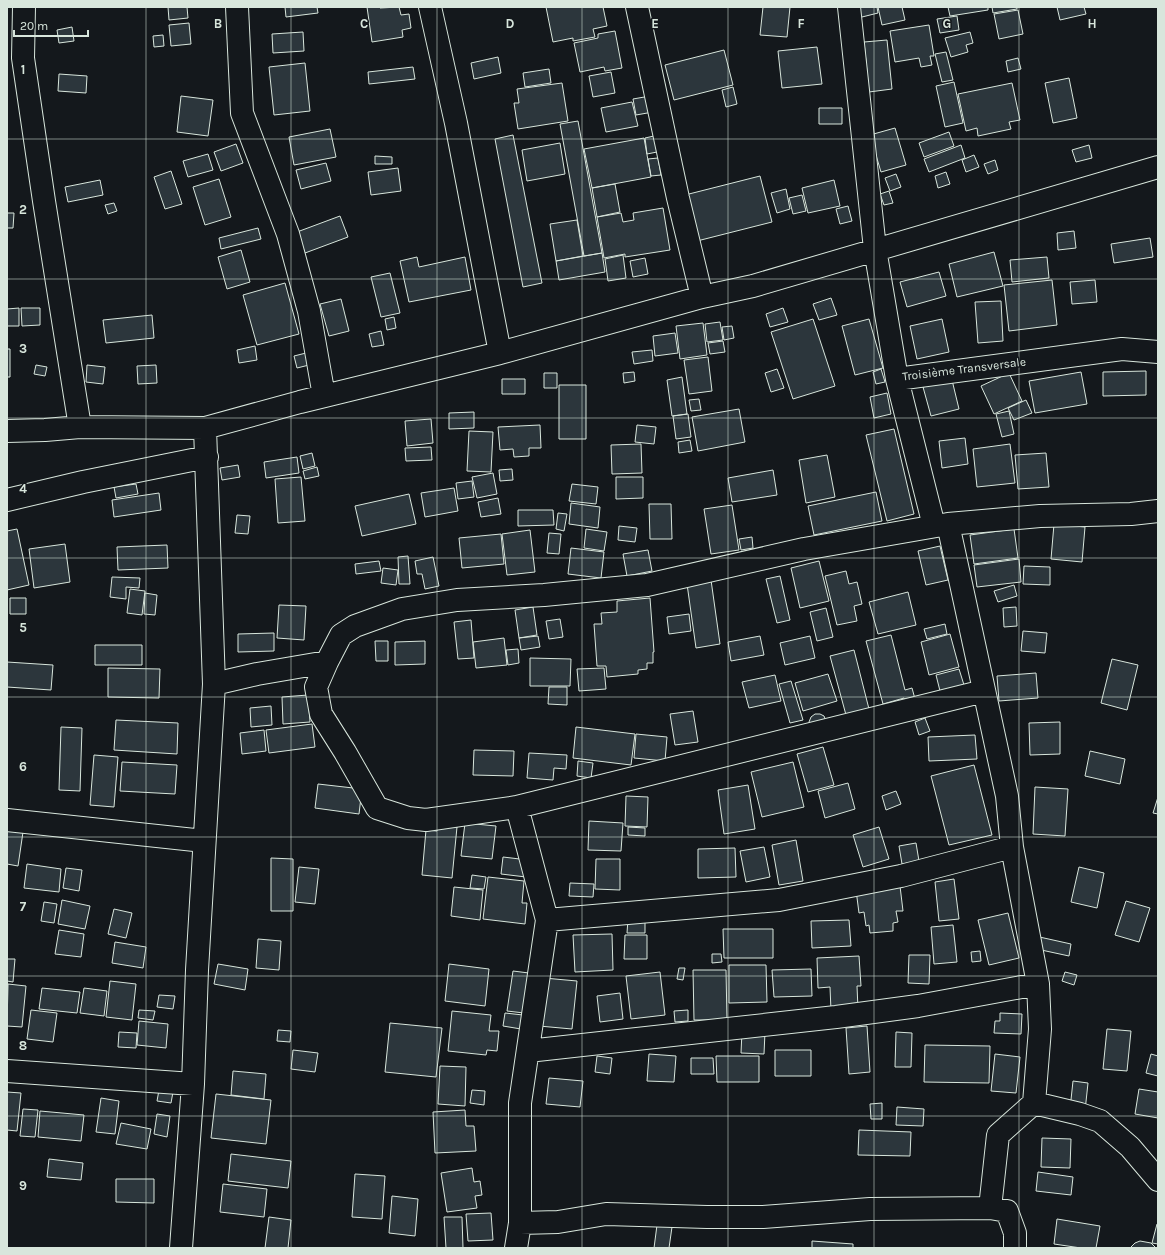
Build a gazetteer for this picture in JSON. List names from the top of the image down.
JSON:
{
  "streets": {
    "street": ["Troisième Transversale"]
  },
  "scale_bar": "20 m",
  "grid": {
    "columns": [
      "B",
      "C",
      "D",
      "E",
      "F",
      "G",
      "H"
    ],
    "rows": [
      "1",
      "2",
      "3",
      "4",
      "5",
      "6",
      "7",
      "8",
      "9"
    ]
  }
}
